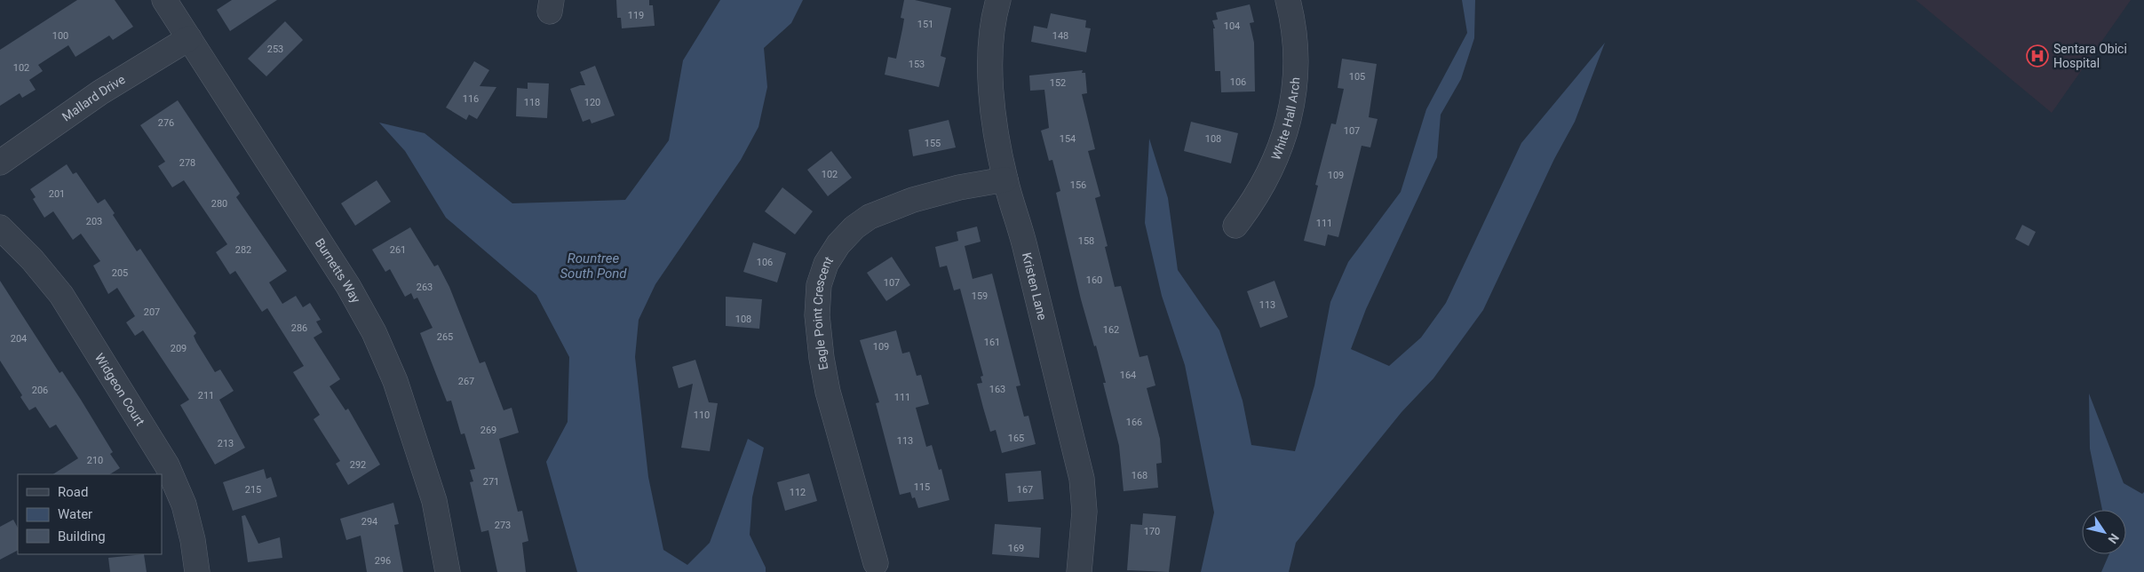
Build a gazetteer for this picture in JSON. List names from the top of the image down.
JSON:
{
  "streets": {
    "street": [
      "Mallard Drive",
      "White Hall Arch",
      "Burnetts Way",
      "Kristen Lane",
      "Eagle Point Crescent",
      "Widgeon Court"
    ]
  },
  "crossings": [
    ["Mallard Drive", "Burnetts Way"],
    ["Kristen Lane", "Eagle Point Crescent"]
  ],
  "water": ["Rountree South Pond"],
  "places": {
    "hospital": ["Sentara Obici Hospital"]
  },
  "house_numbers": [
    "119",
    "151",
    "104",
    "100",
    "148",
    "253",
    "153",
    "102",
    "105",
    "106",
    "152",
    "116",
    "118",
    "120",
    "276",
    "107",
    "154",
    "108",
    "155",
    "278",
    "102",
    "109",
    "156",
    "201",
    "280",
    "203",
    "111",
    "158",
    "282",
    "261",
    "106",
    "205",
    "160",
    "107",
    "263",
    "159",
    "113",
    "207",
    "108",
    "286",
    "162",
    "265",
    "204",
    "161",
    "109",
    "209",
    "164",
    "267",
    "163",
    "206",
    "211",
    "111",
    "110",
    "166",
    "269",
    "165",
    "113",
    "213",
    "210",
    "292",
    "168",
    "271",
    "115",
    "215",
    "167",
    "112",
    "294",
    "273",
    "170",
    "169",
    "296"
  ],
  "legend": ["Road", "Water", "Building"],
  "north": "bottom right"
}
